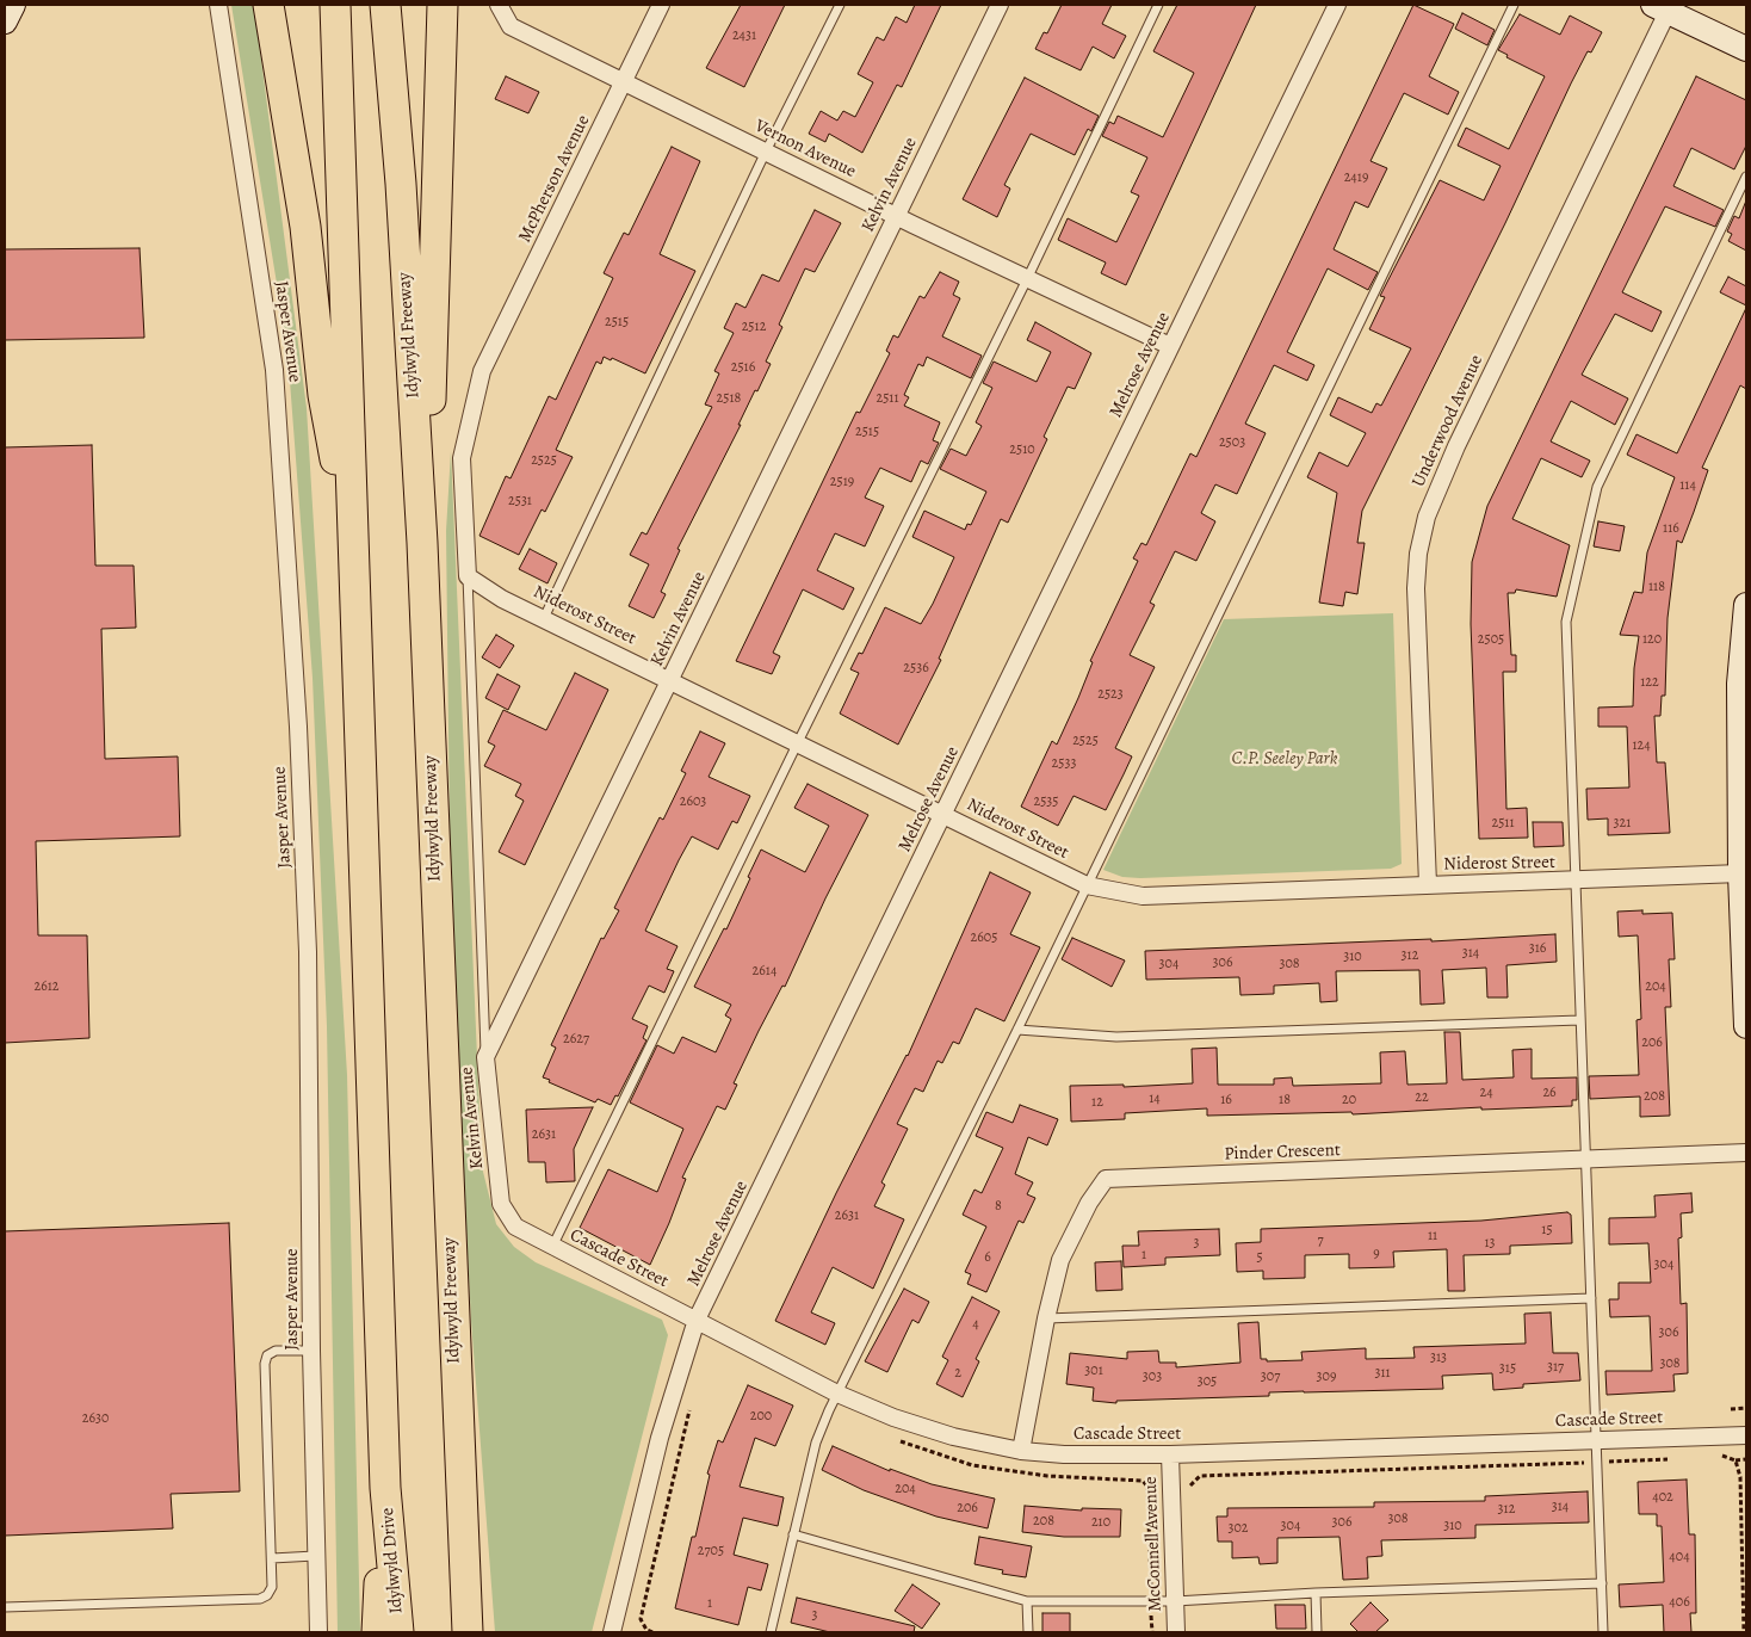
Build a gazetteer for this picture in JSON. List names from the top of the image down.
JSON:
{
  "streets": {
    "highway": ["Idylwyld Freeway", "Idylwyld Drive"],
    "street": [
      "Vernon Avenue",
      "McPherson Avenue",
      "Kelvin Avenue",
      "Jasper Avenue",
      "Melrose Avenue",
      "Underwood Avenue",
      "Niderost Street",
      "Pinder Crescent",
      "Cascade Street",
      "McConnell Avenue"
    ]
  },
  "crossings": [
    ["Vernon Avenue", "McPherson Avenue"],
    ["Vernon Avenue", "Kelvin Avenue"],
    ["Vernon Avenue", "Melrose Avenue"],
    ["McPherson Avenue", "Niderost Street"],
    ["Kelvin Avenue", "Niderost Street"],
    ["Kelvin Avenue", "Cascade Street"],
    ["Melrose Avenue", "Niderost Street"],
    ["Melrose Avenue", "Cascade Street"],
    ["Underwood Avenue", "Niderost Street"],
    ["Pinder Crescent", "Cascade Street"],
    ["Cascade Street", "McConnell Avenue"]
  ],
  "parks": ["C.P. Seeley Park"],
  "house_numbers": [
    "2431",
    "2419",
    "2515",
    "2512",
    "2516",
    "2518",
    "2511",
    "2515",
    "2503",
    "2510",
    "2525",
    "2519",
    "114",
    "2531",
    "116",
    "118",
    "2505",
    "120",
    "2536",
    "122",
    "2523",
    "2525",
    "124",
    "2533",
    "2603",
    "2535",
    "2511",
    "321",
    "2605",
    "316",
    "314",
    "312",
    "310",
    "306",
    "304",
    "308",
    "2614",
    "2612",
    "204",
    "2627",
    "206",
    "24",
    "26",
    "208",
    "22",
    "14",
    "16",
    "18",
    "20",
    "12",
    "2631",
    "8",
    "2631",
    "15",
    "11",
    "7",
    "3",
    "13",
    "9",
    "1",
    "6",
    "5",
    "304",
    "4",
    "306",
    "313",
    "308",
    "317",
    "315",
    "301",
    "2",
    "311",
    "303",
    "307",
    "309",
    "305",
    "200",
    "2630",
    "204",
    "402",
    "314",
    "206",
    "312",
    "308",
    "208",
    "210",
    "306",
    "304",
    "310",
    "302",
    "2705",
    "404",
    "406",
    "1",
    "3"
  ]
}
